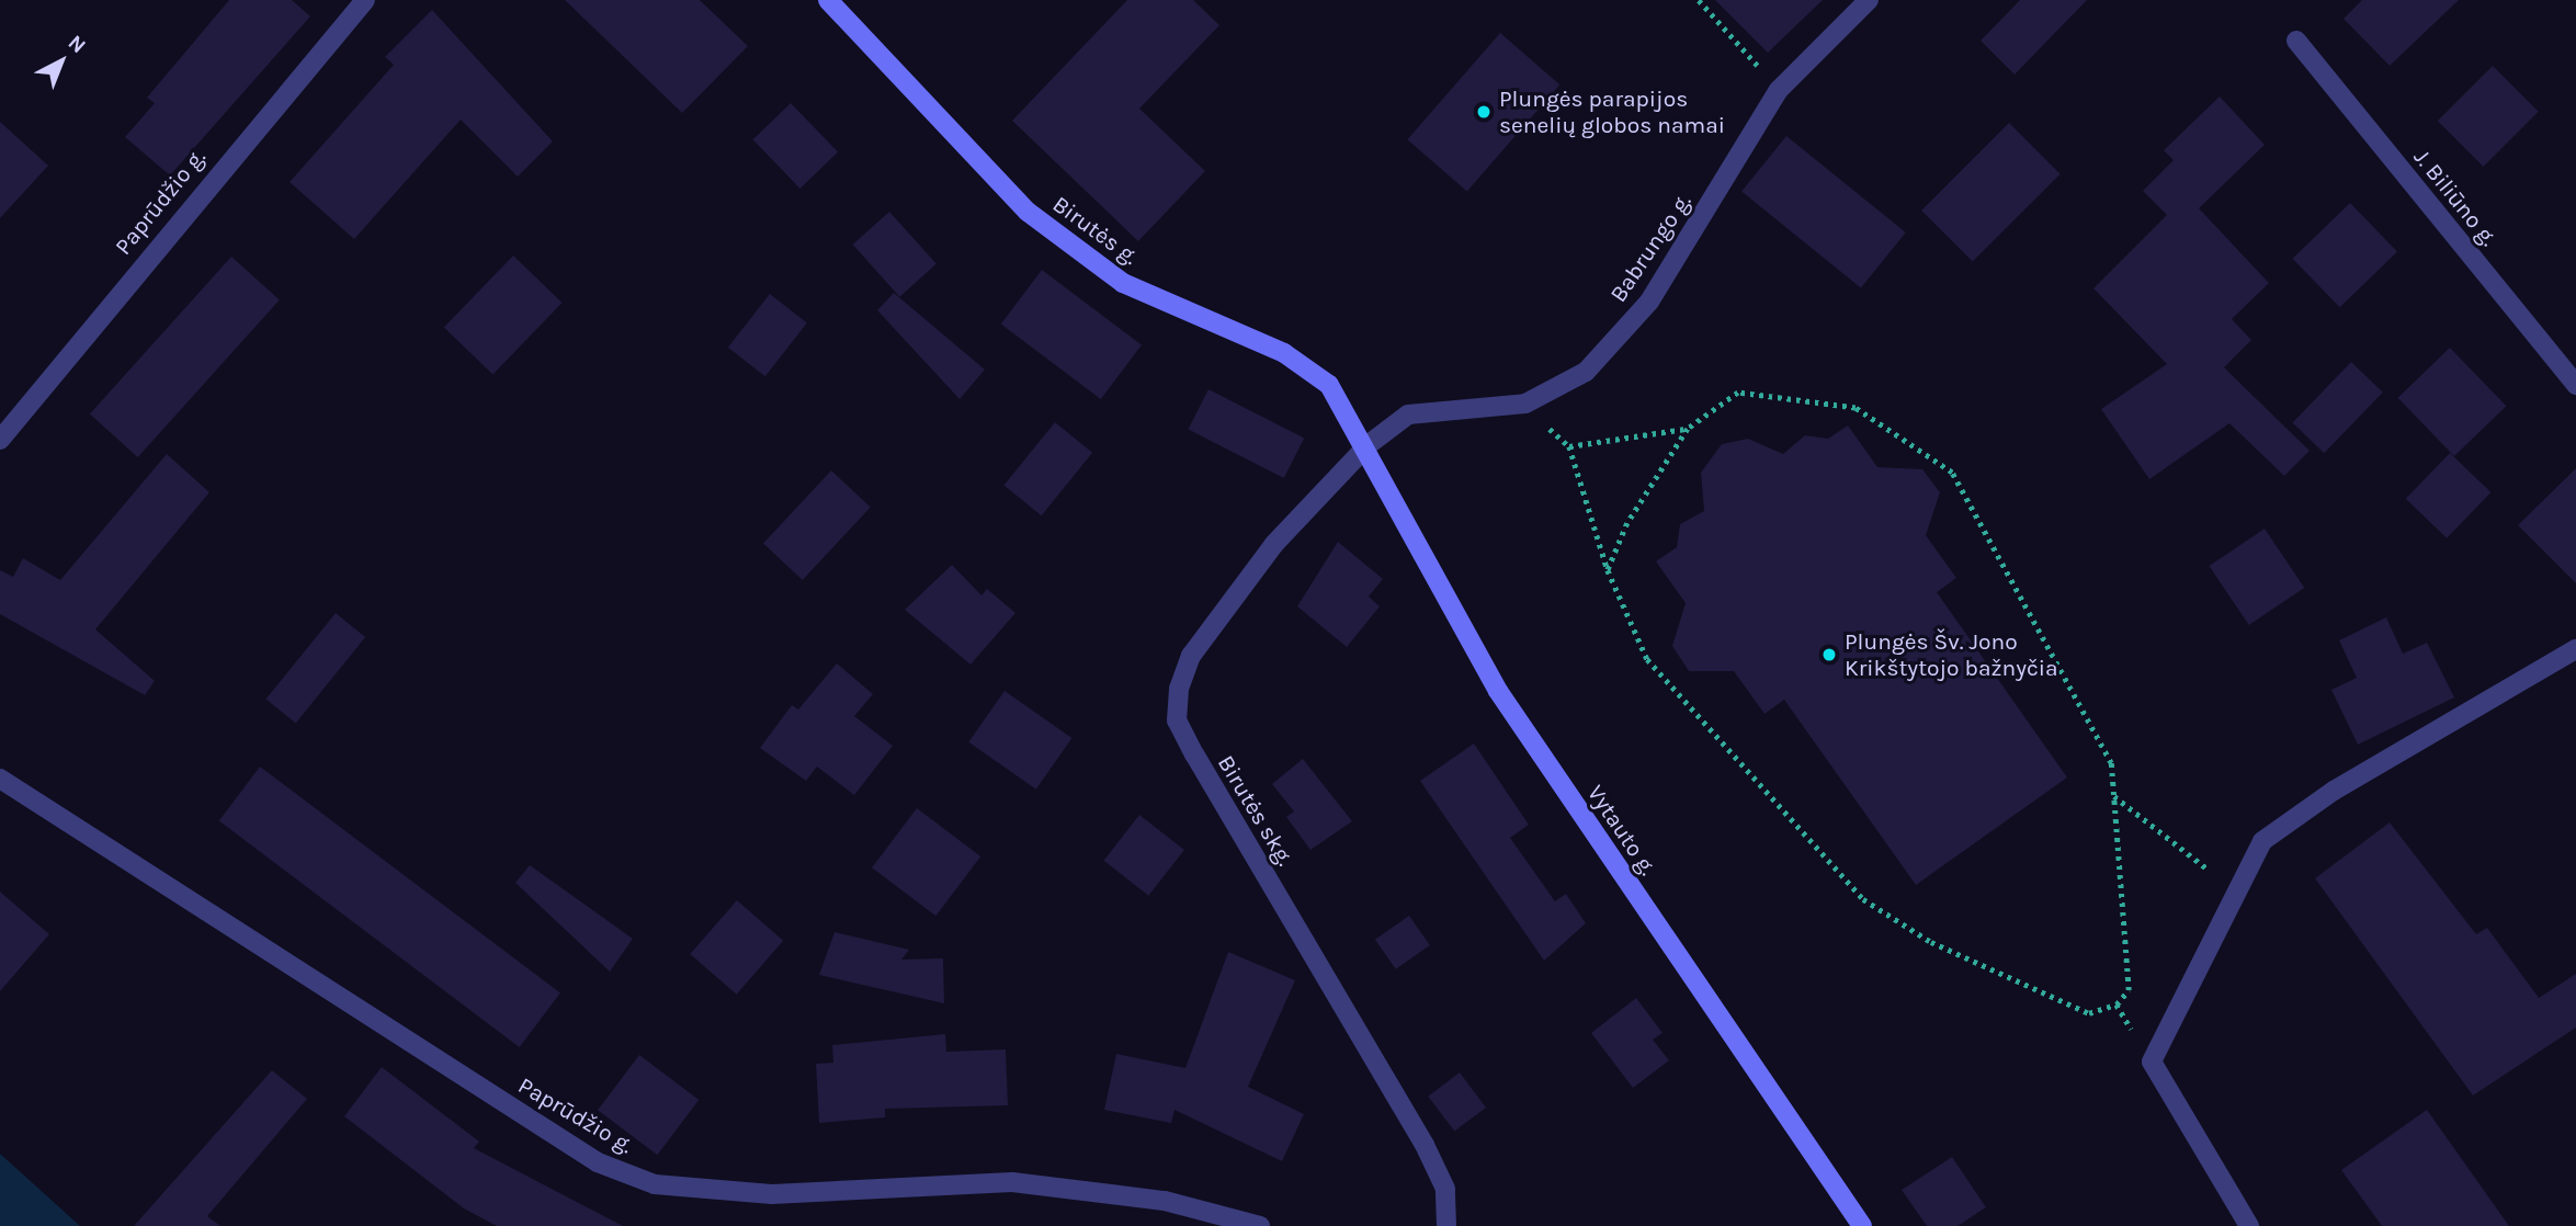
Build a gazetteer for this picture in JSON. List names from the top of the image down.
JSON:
{
  "streets": {
    "main road": ["Birutės g.", "Vytauto g."],
    "street": [
      "J. Biliūno g.",
      "Paprūdžio g.",
      "Babrungo g.",
      "Birutės skg."
    ]
  },
  "crossings": [
    ["Birutės g.", "Babrungo g."],
    ["Birutės g.", "Birutės skg."],
    ["Birutės g.", "Vytauto g."],
    ["Babrungo g.", "Birutės skg."],
    ["Babrungo g.", "Vytauto g."],
    ["Birutės skg.", "Vytauto g."]
  ],
  "places": ["Plungės parapijos senelių globos namai", "Plungės Šv. Jono Krikštytojo bažnyčia"],
  "north": "top right"
}
